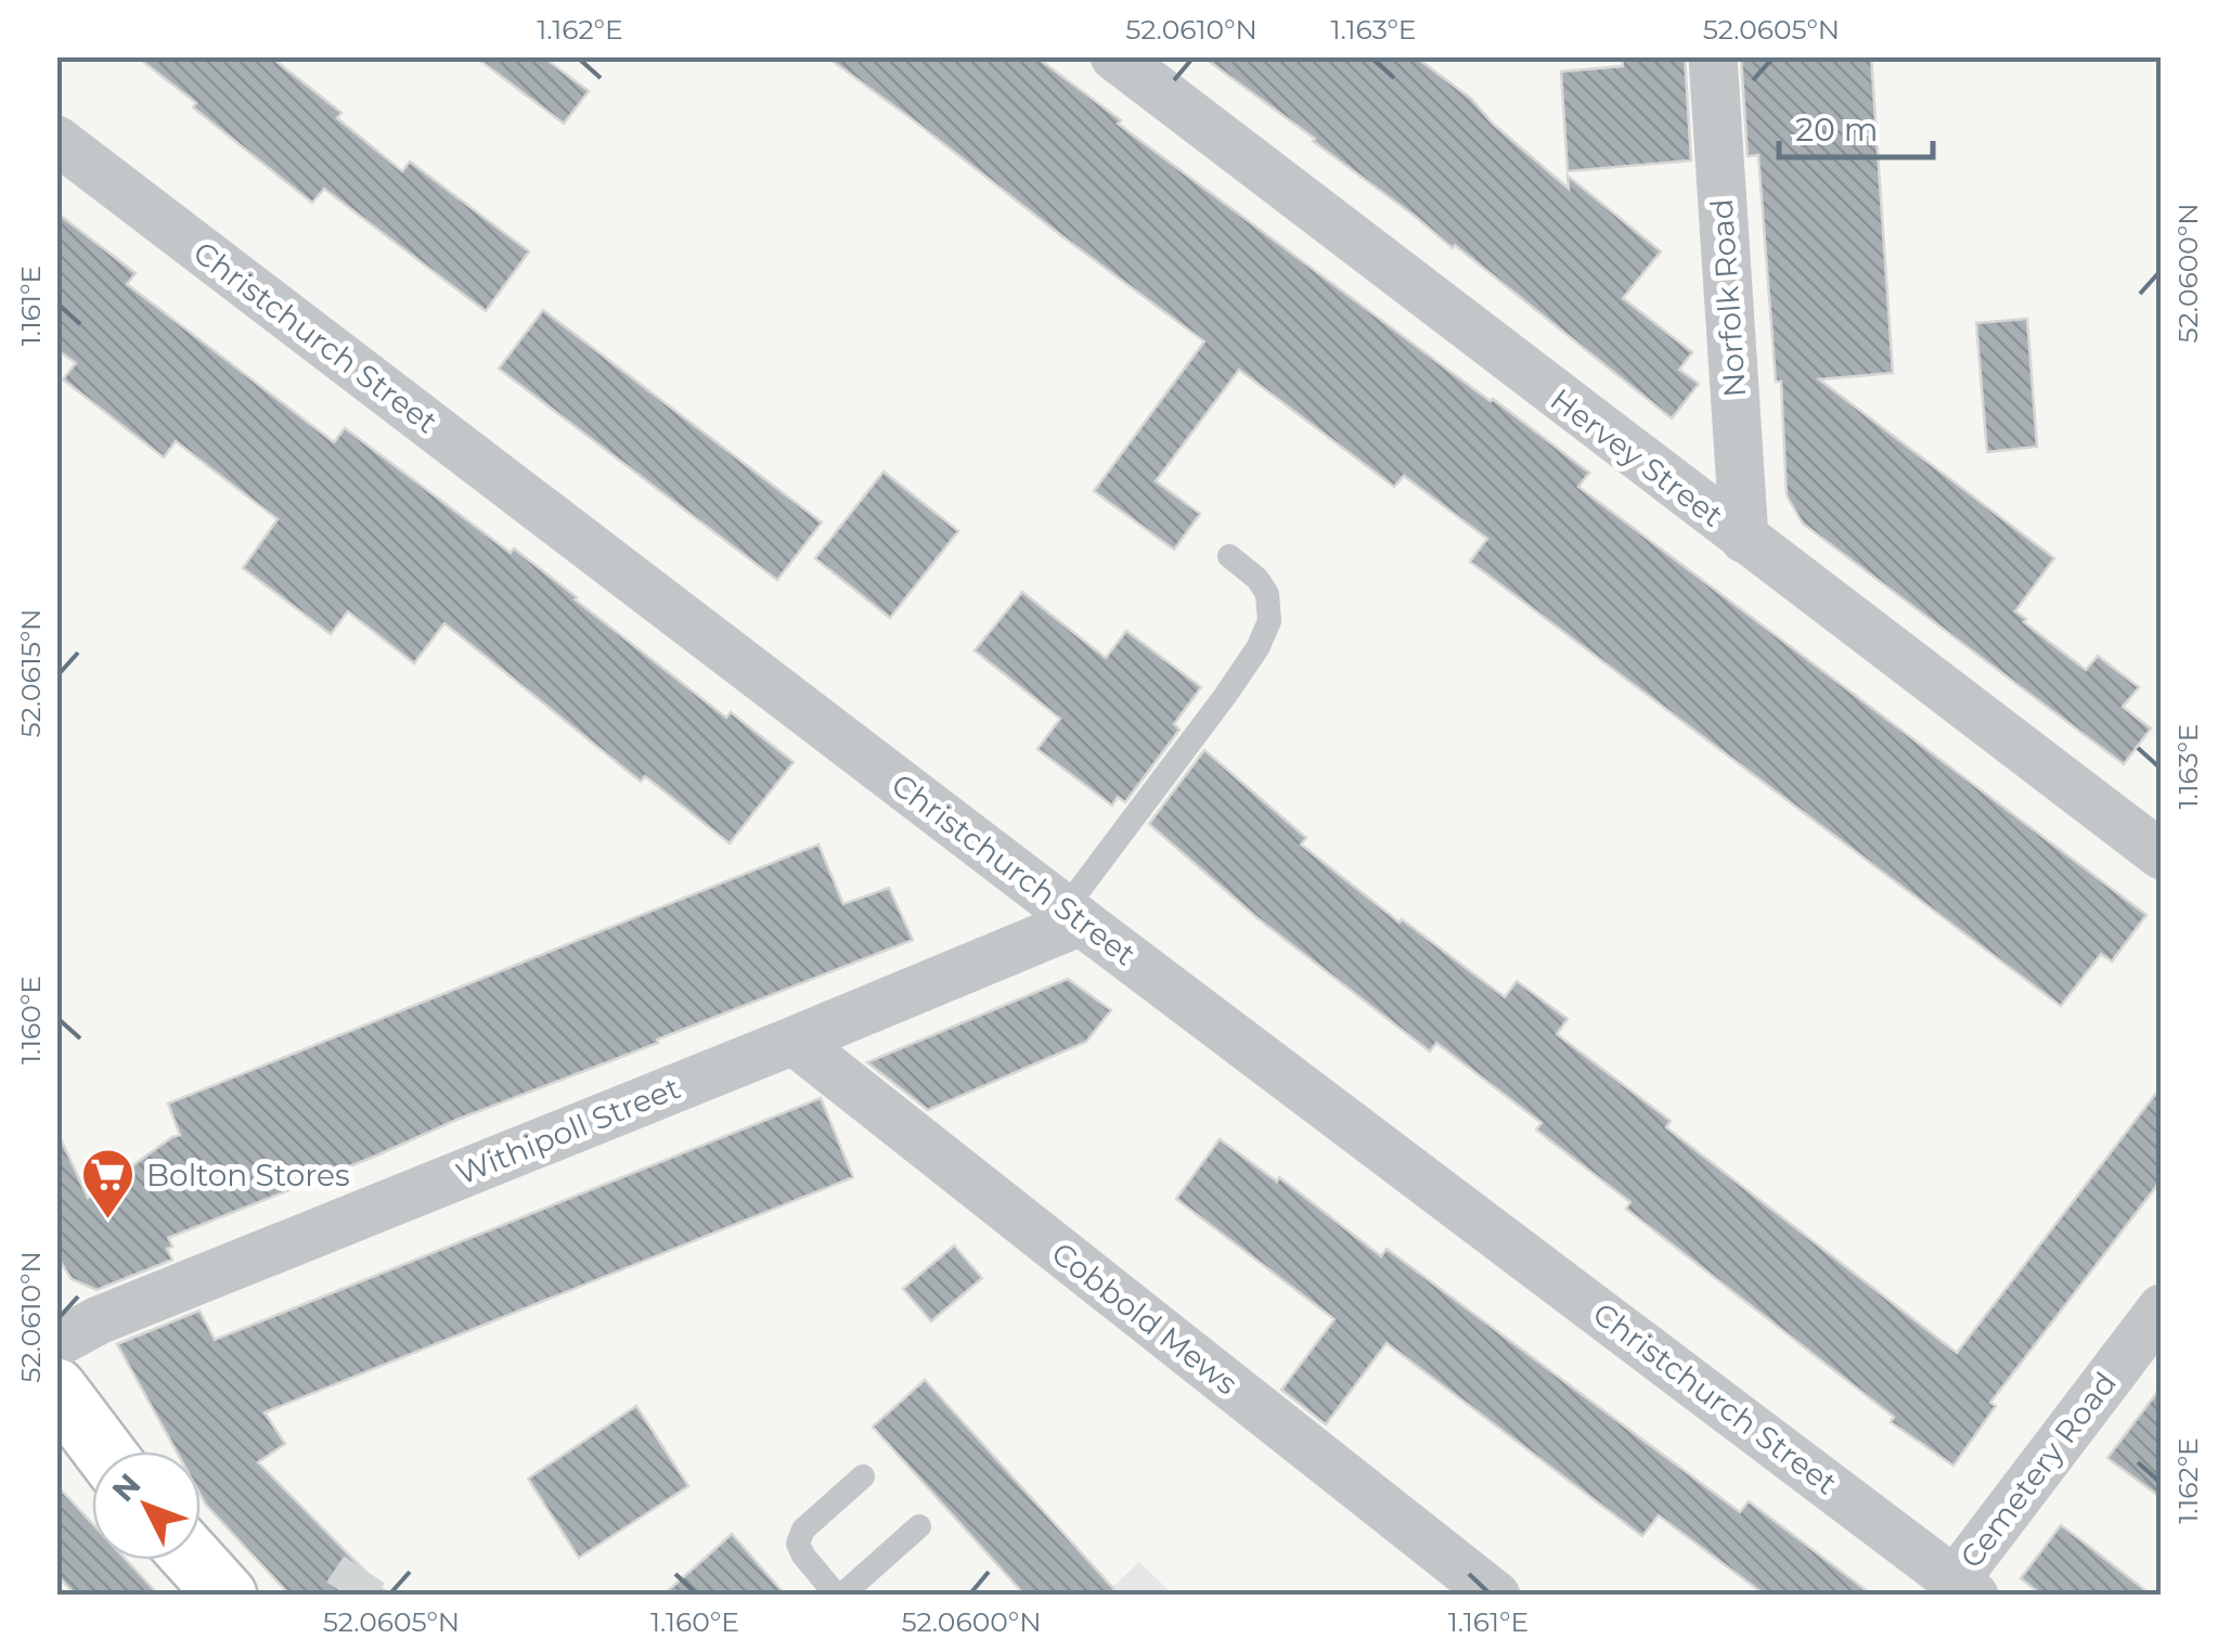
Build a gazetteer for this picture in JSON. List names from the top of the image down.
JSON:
{
  "streets": {
    "street": [
      "Norfolk Road",
      "Christchurch Street",
      "Hervey Street",
      "Withipoll Street",
      "Cobbold Mews",
      "Cemetery Road"
    ]
  },
  "crossings": [
    ["Norfolk Road", "Hervey Street"],
    ["Christchurch Street", "Withipoll Street"],
    ["Christchurch Street", "Cemetery Road"],
    ["Withipoll Street", "Cobbold Mews"]
  ],
  "places": {
    "supermarket": ["Bolton Stores"]
  },
  "scale_bar": "20 m",
  "north": "top left",
  "coordinates": [
    "1.162°E",
    "52.0610°N",
    "1.163°E",
    "52.0605°N",
    "52.0600°N",
    "1.161°E",
    "52.0615°N",
    "1.160°E"
  ]
}
